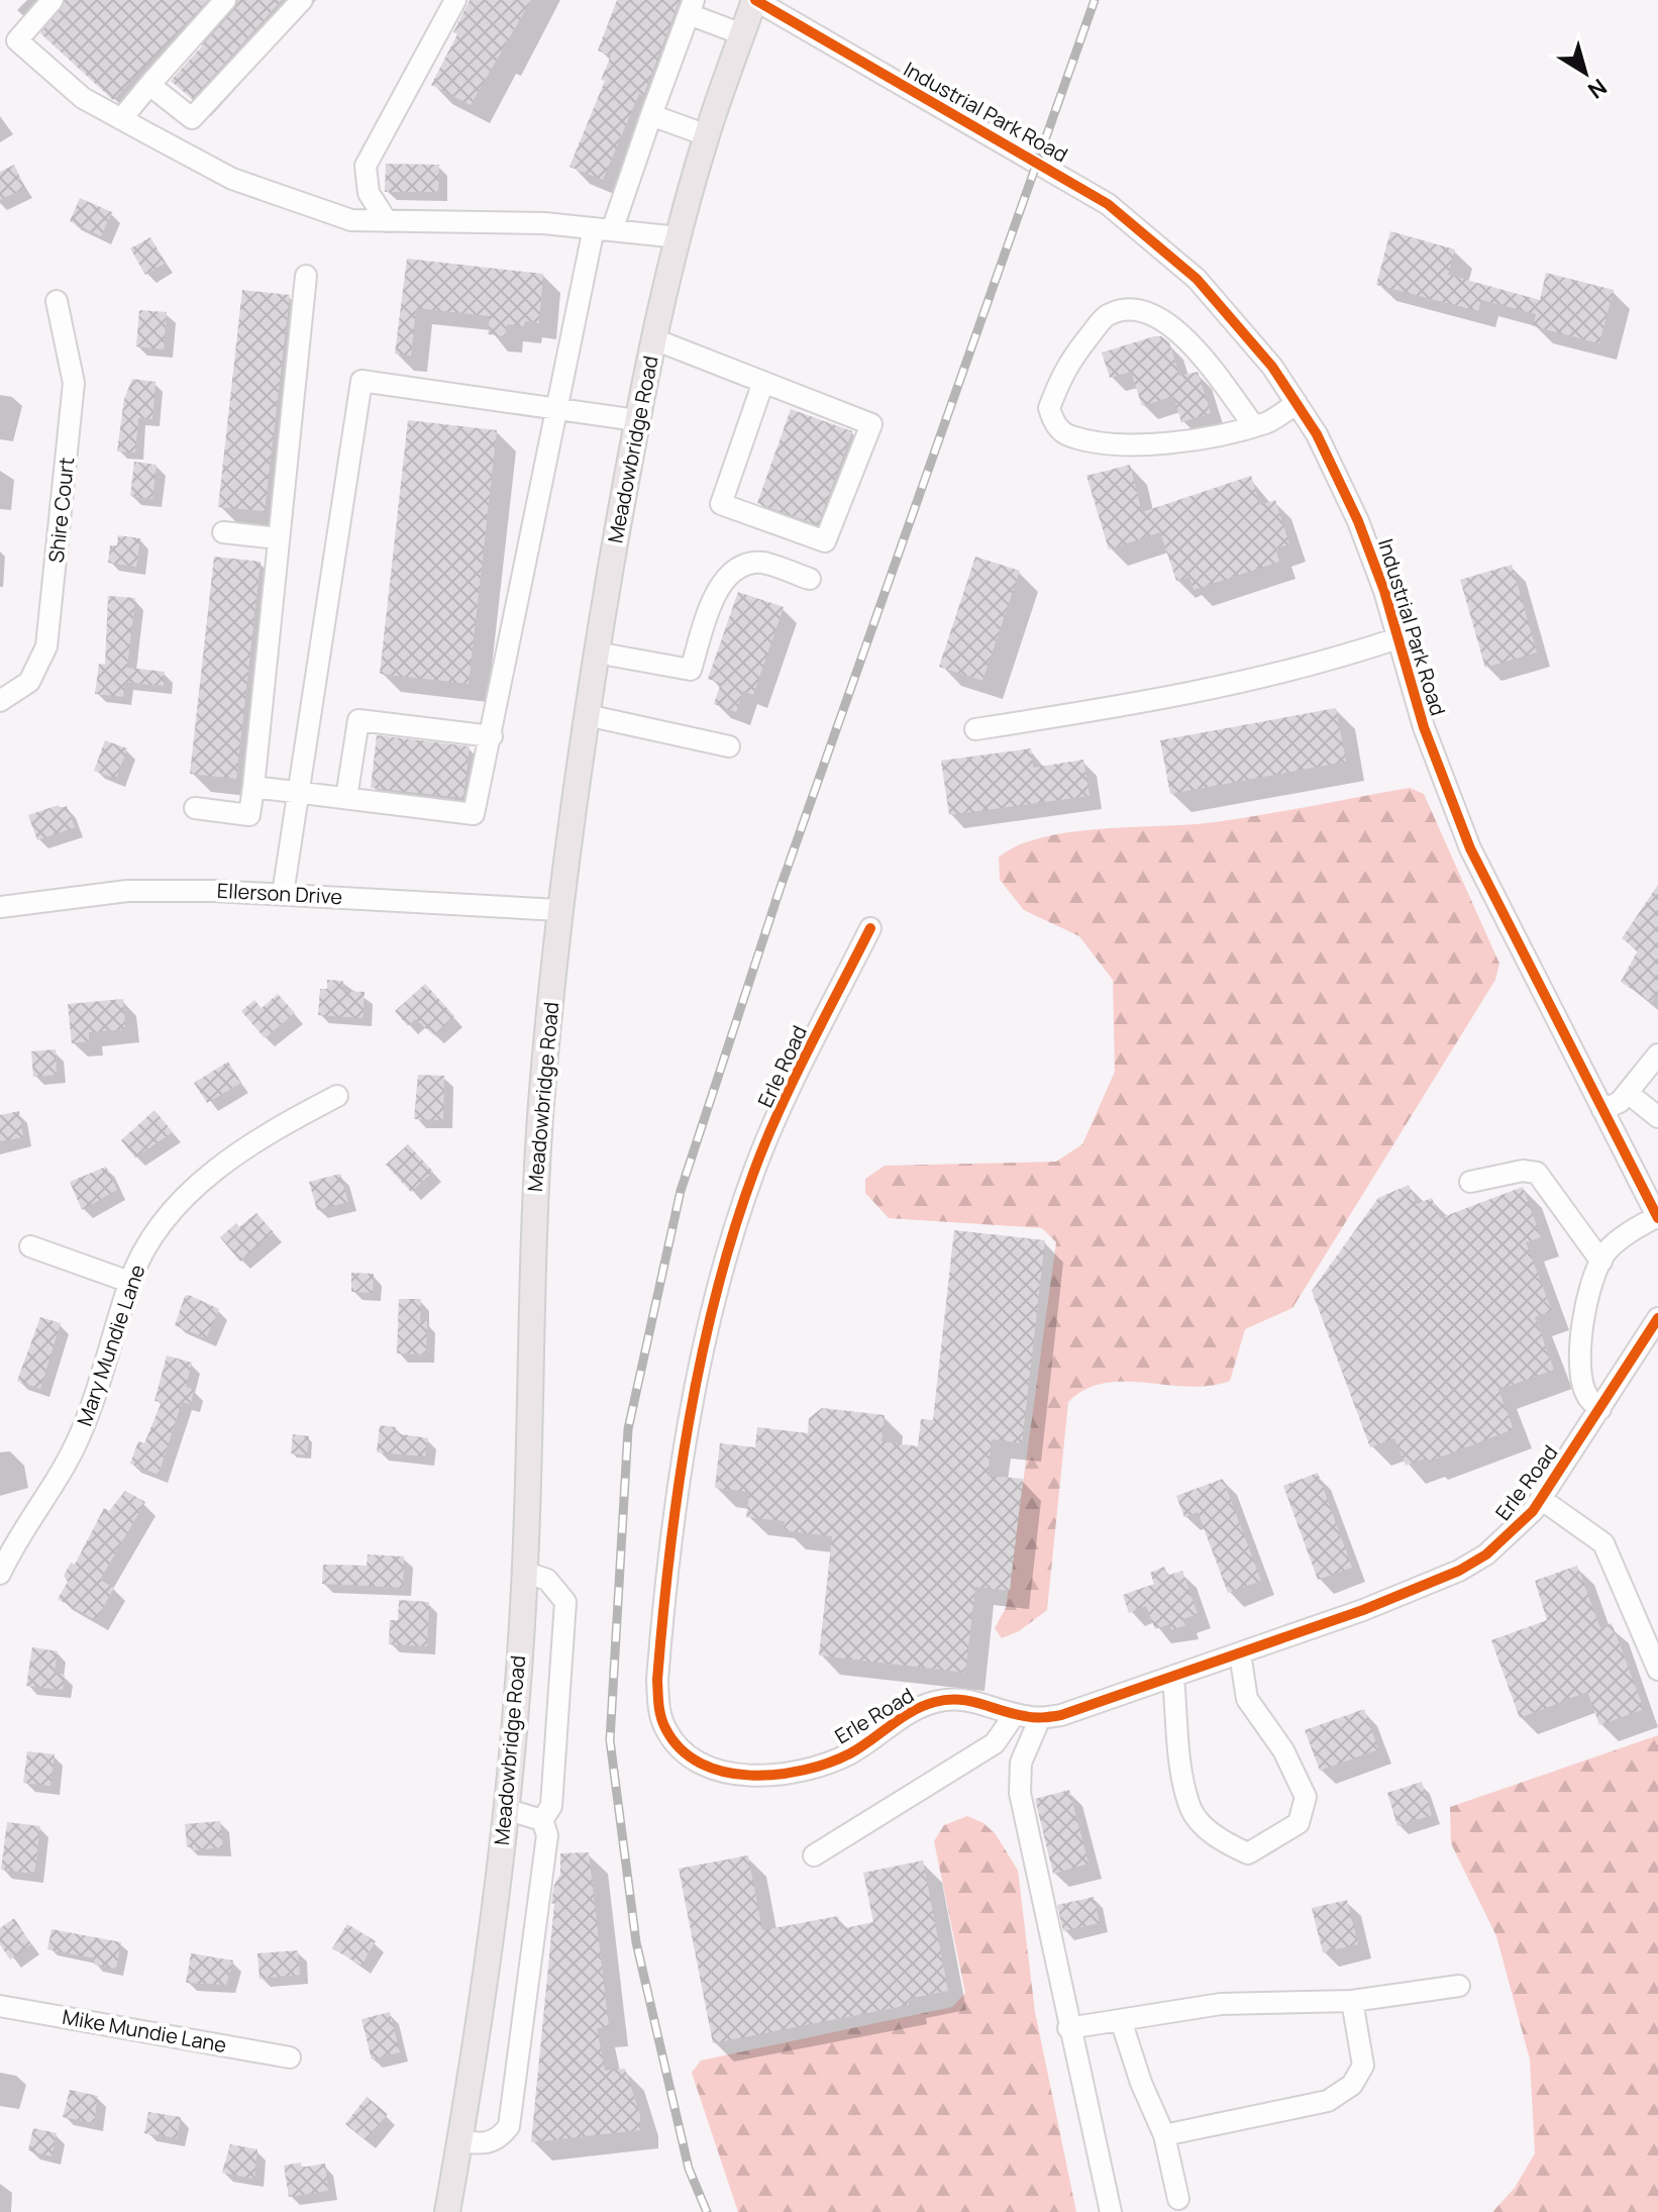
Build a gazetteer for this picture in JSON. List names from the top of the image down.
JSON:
{
  "streets": {
    "main road": ["Meadowbridge Road"],
    "street": [
      "Industrial Park Road",
      "Shire Court",
      "Ellerson Drive",
      "Erle Road",
      "Mary Mundie Lane",
      "Mike Mundie Lane"
    ]
  },
  "crossings": [
    ["Industrial Park Road", "Meadowbridge Road"],
    ["Meadowbridge Road", "Ellerson Drive"]
  ],
  "north": "bottom right"
}
